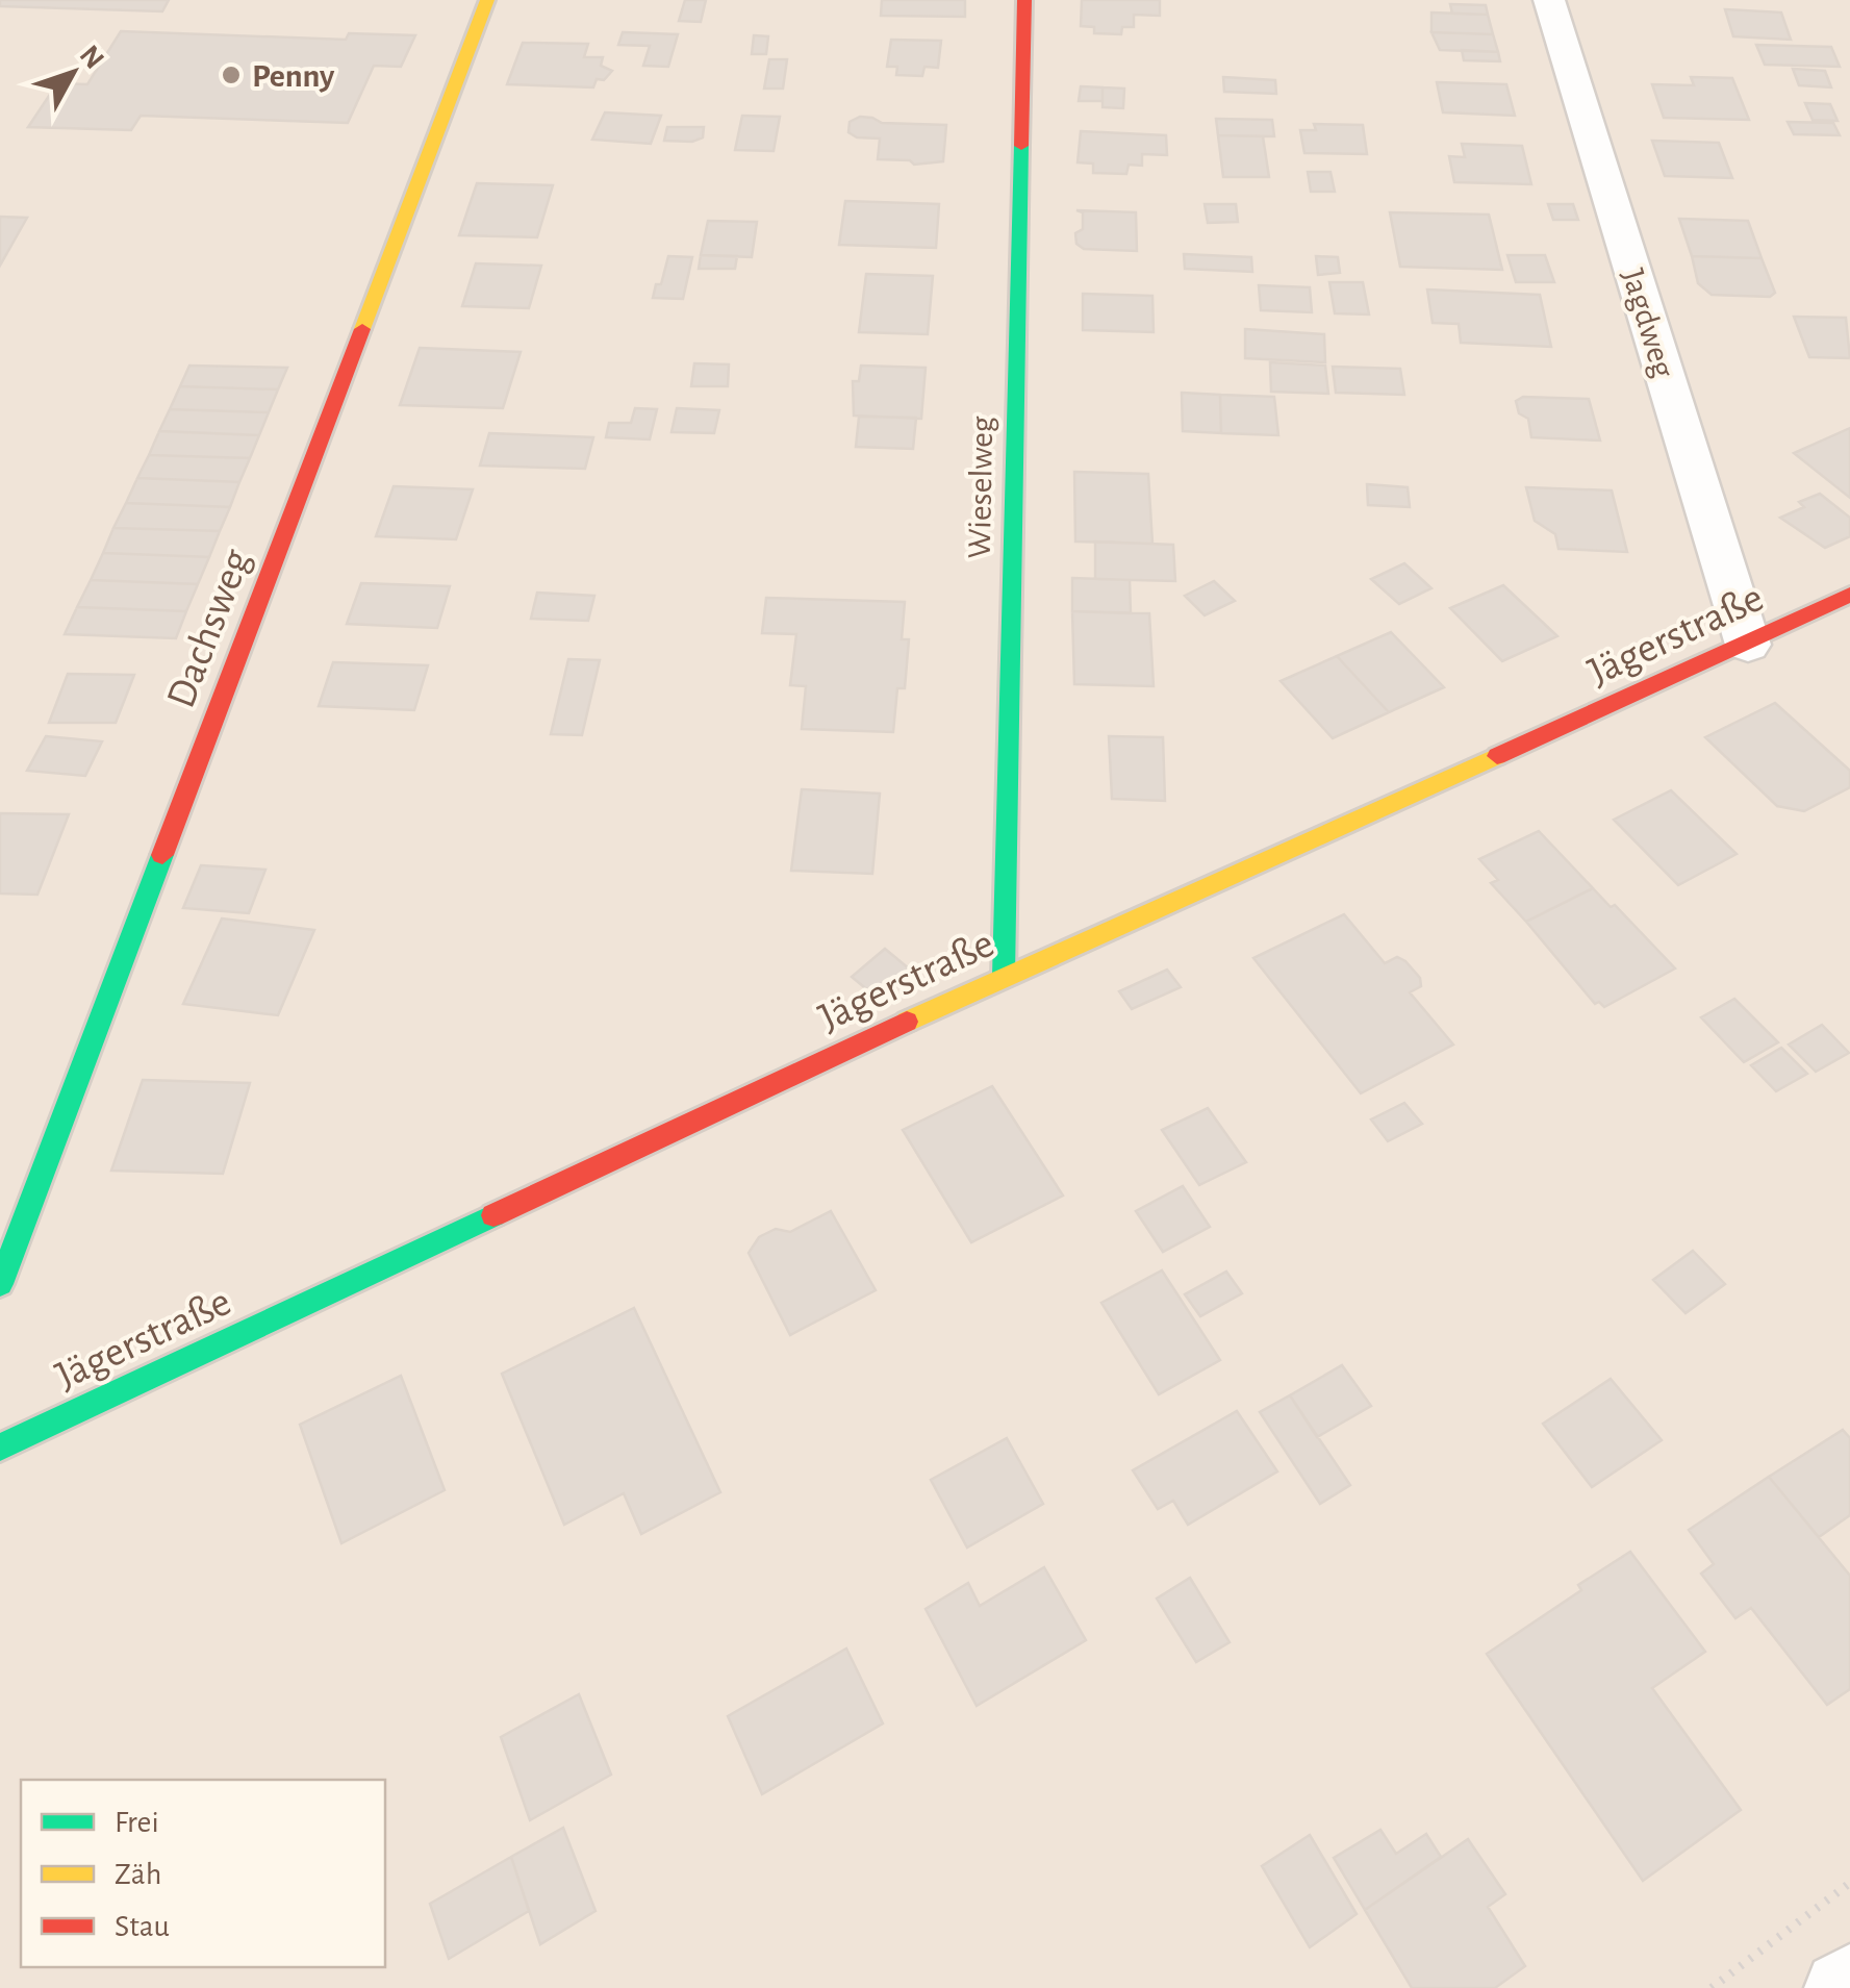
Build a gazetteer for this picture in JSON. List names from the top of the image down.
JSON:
{
  "streets": {
    "street": [
      "Jagdweg",
      "Wieselweg",
      "Dachsweg",
      "Jägerstraße"
    ]
  },
  "crossings": [
    ["Jagdweg", "Jägerstraße"],
    ["Wieselweg", "Jägerstraße"]
  ],
  "places": ["Penny"],
  "legend": ["Frei", "Zäh", "Stau"],
  "north": "top right"
}
